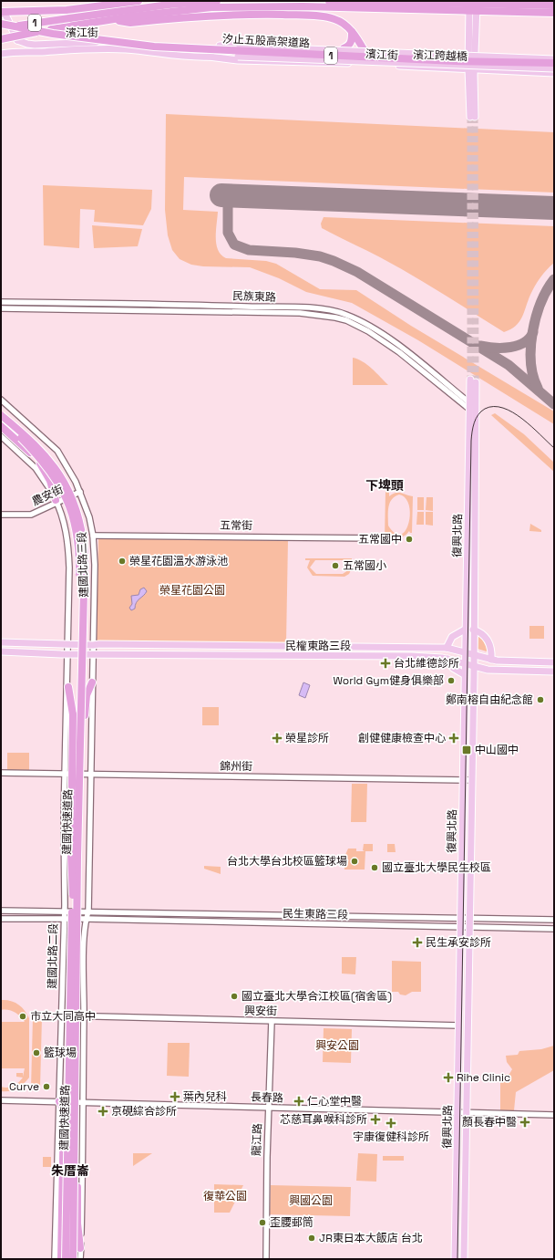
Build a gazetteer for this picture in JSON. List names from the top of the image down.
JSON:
{
  "streets": {
    "highway": ["1", "汐止五股高架道路", "建國快速道路"],
    "main road": [
      "濱江街",
      "濱江跨越橋",
      "復興北路",
      "民權東路三段"
    ],
    "street": [
      "民族東路",
      "農安街",
      "五常街",
      "建國北路三段",
      "錦州街",
      "民生東路三段",
      "建國北路二段",
      "興安街",
      "長春路",
      "龍江路"
    ]
  },
  "crossings": [
    ["濱江街", "濱江跨越橋"],
    ["民族東路", "復興北路"],
    ["農安街", "建國北路三段"],
    ["五常街", "建國北路三段"],
    ["復興北路", "民權東路三段"],
    ["復興北路", "錦州街"],
    ["復興北路", "民生東路三段"],
    ["復興北路", "興安街"],
    ["復興北路", "長春路"],
    ["建國北路三段", "民權東路三段"],
    ["建國北路三段", "建國北路二段"],
    ["民權東路三段", "建國北路二段"],
    ["錦州街", "建國北路二段"],
    ["民生東路三段", "建國北路二段"],
    ["建國北路二段", "興安街"],
    ["建國北路二段", "長春路"],
    ["興安街", "龍江路"],
    ["長春路", "龍江路"]
  ],
  "districts": ["下埤頭", "朱厝崙"],
  "parks": [
    "榮星花園公園",
    "興安公園",
    "復華公園",
    "興國公園"
  ],
  "places": {
    "other": [
      "五常國中",
      "榮星花園溫水游泳池",
      "五常國小",
      "World Gym健身俱樂部",
      "鄭南榕自由紀念館",
      "台北大學台北校區籃球場",
      "國立臺北大學民生校區",
      "國立臺北大學合江校區(宿舍區)",
      "市立大同高中",
      "籃球場",
      "Curve",
      "歪腰郵筒",
      "JR東日本大飯店 台北"
    ],
    "health": [
      "台北維德診所",
      "榮星診所",
      "創健健康檢查中心",
      "民生承安診所",
      "Rihe Clinic",
      "葉內兒科",
      "仁心堂中醫",
      "京硯綜合診所",
      "芯慈耳鼻喉科診所",
      "顏長春中醫",
      "宇康復健科診所"
    ],
    "transit": ["中山國中"]
  }
}
